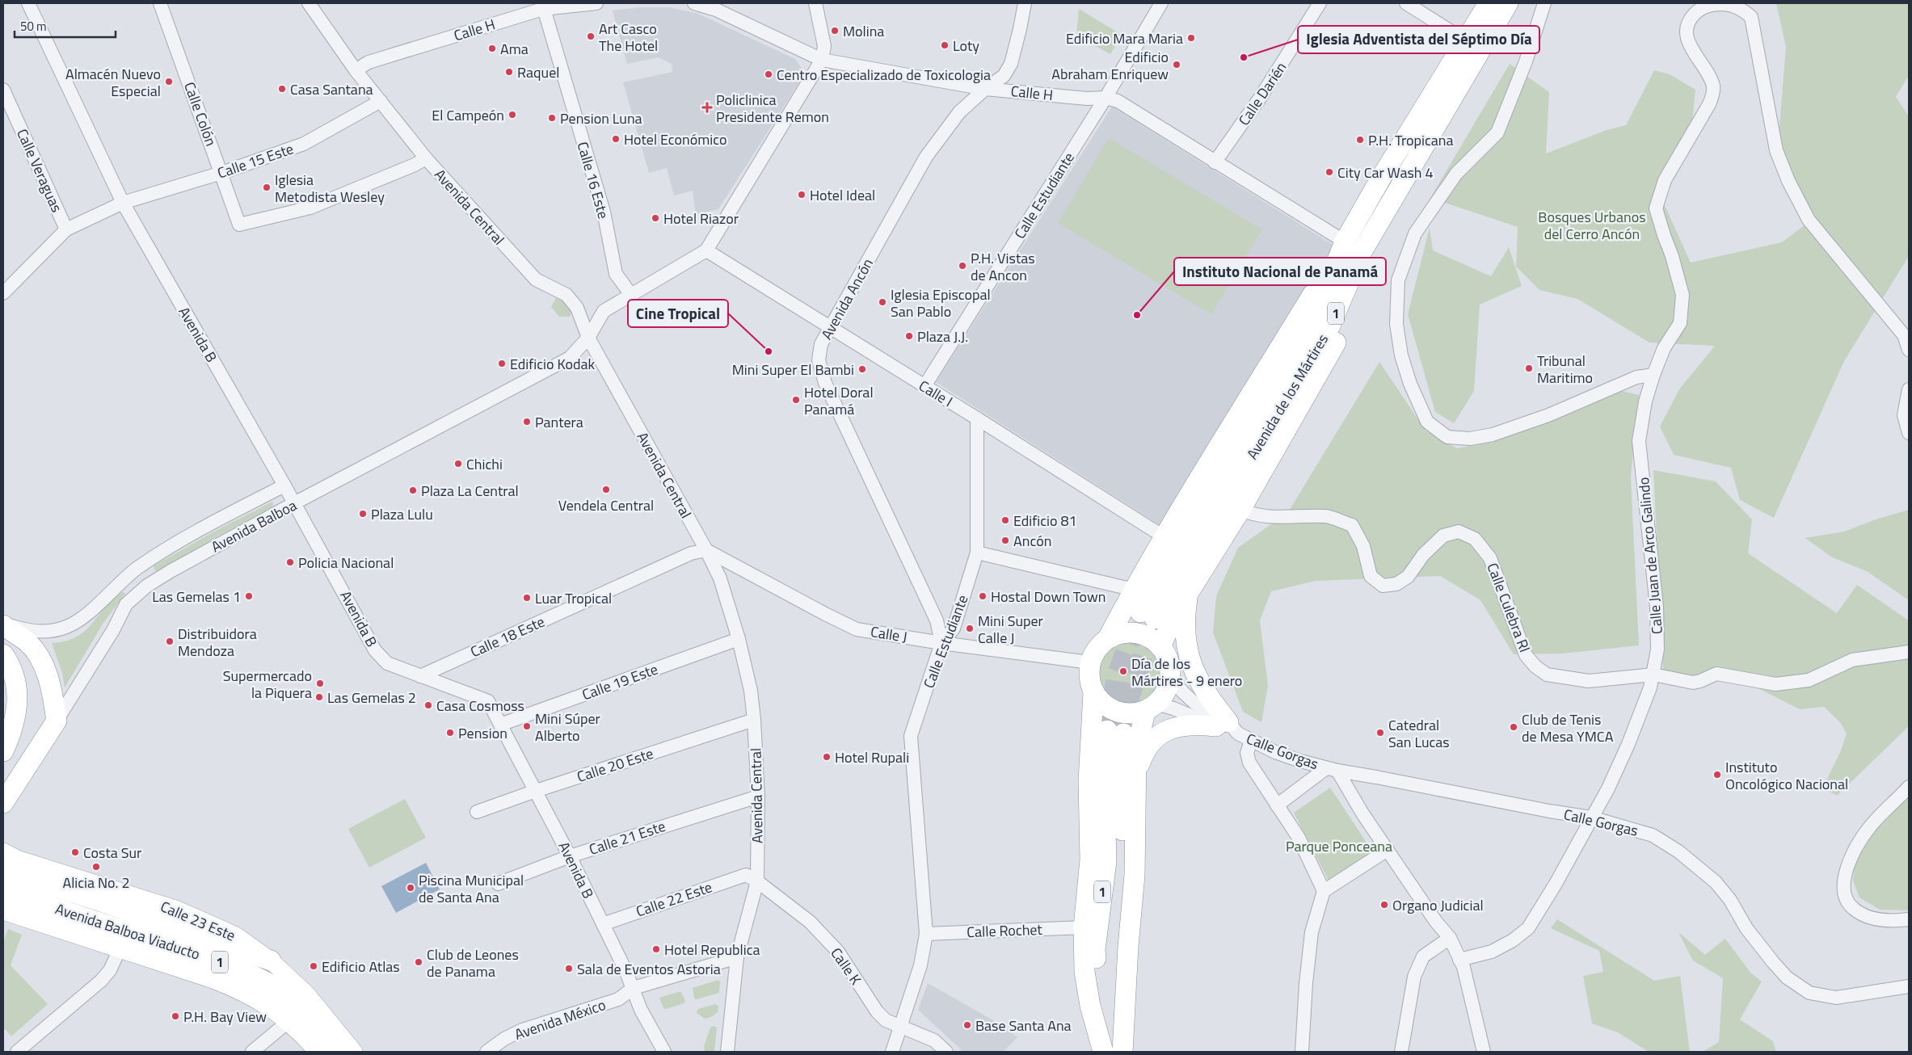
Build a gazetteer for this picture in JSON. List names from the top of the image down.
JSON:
{
  "streets": {
    "highway": [
      "1",
      "Avenida de los Mártires",
      "Avenida Balboa",
      "Avenida Balboa Viaducto"
    ],
    "main road": ["Calle 23 Este"],
    "street": [
      "Calle H",
      "Calle Darién",
      "Calle Colón",
      "Calle 15 Este",
      "Calle Veraguas",
      "Calle 16 Este",
      "Calle Estudiante",
      "Avenida Central",
      "Avenida Ancón",
      "Avenida B",
      "Calle I",
      "Calle Juan de Arco Galindo",
      "Calle Culebra Rl",
      "Calle J",
      "Calle 18 Este",
      "Calle 19 Este",
      "Calle Gorgas",
      "Calle 20 Este",
      "Calle 21 Este",
      "Calle 22 Este",
      "Calle Rochet",
      "Calle K",
      "Avenida México"
    ]
  },
  "crossings": [
    ["Calle H", "Calle Darién"],
    ["Calle H", "Calle 16 Este"],
    ["Calle H", "Calle Estudiante"],
    ["Calle H", "Avenida Central"],
    ["Calle H", "Avenida Ancón"],
    ["Calle H", "Avenida de los Mártires"],
    ["Calle Colón", "Calle 15 Este"],
    ["Calle Colón", "Avenida Central"],
    ["Calle 15 Este", "Calle Veraguas"],
    ["Calle 15 Este", "Avenida Central"],
    ["Calle 15 Este", "Avenida B"],
    ["Calle Estudiante", "Avenida Ancón"],
    ["Calle Estudiante", "Calle I"],
    ["Calle Estudiante", "Calle J"],
    ["Calle Estudiante", "Calle Rochet"],
    ["Calle Estudiante", "Calle K"],
    ["Avenida Central", "Avenida Balboa"],
    ["Avenida Central", "Calle J"],
    ["Avenida Central", "Calle 18 Este"],
    ["Avenida Central", "Calle 19 Este"],
    ["Avenida Central", "Calle 20 Este"],
    ["Avenida Central", "Calle 21 Este"],
    ["Avenida Central", "Calle 22 Este"],
    ["Avenida Central", "Calle K"],
    ["Avenida Central", "Avenida México"],
    ["Avenida Ancón", "Calle I"],
    ["Avenida Ancón", "Calle J"],
    ["Avenida B", "Avenida Balboa"],
    ["Avenida B", "Calle 18 Este"],
    ["Avenida B", "Calle 19 Este"],
    ["Avenida B", "Calle 20 Este"],
    ["Avenida B", "Calle 21 Este"],
    ["Avenida B", "Calle 22 Este"],
    ["Avenida B", "Avenida México"],
    ["Calle Juan de Arco Galindo", "Calle Culebra Rl"],
    ["Calle Juan de Arco Galindo", "Calle Gorgas"],
    ["Calle J", "Calle 18 Este"],
    ["Calle J", "Calle Gorgas"],
    ["Calle 22 Este", "Calle K"]
  ],
  "parks": ["Bosques Urbanos del Cerro Ancón", "Parque Ponceana"],
  "places": {
    "other": [
      "Molina",
      "Art Casco The Hotel",
      "Edificio Mara Maria",
      "Loty",
      "Ama",
      "Iglesia Adventista del Séptimo Día",
      "Edificio Abraham Enriquew",
      "Raquel",
      "Centro Especializado de Toxicologia",
      "Almacén Nuevo Especial",
      "Casa Santana",
      "El Campeón",
      "Pension Luna",
      "Hotel Económico",
      "P.H. Tropicana",
      "City Car Wash 4",
      "Iglesia Metodista Wesley",
      "Hotel Ideal",
      "Hotel Riazor",
      "P.H. Vistas de Ancon",
      "Iglesia Episcopal San Pablo",
      "Instituto Nacional de Panamá",
      "Plaza J.J.",
      "Cine Tropical",
      "Edificio Kodak",
      "Tribunal Maritimo",
      "Mini Super El Bambi",
      "Hotel Doral Panamá",
      "Pantera",
      "Chichi",
      "Vendela Central",
      "Plaza La Central",
      "Plaza Lulu",
      "Edificio 81",
      "Ancón",
      "Policia Nacional",
      "Las Gemelas 1",
      "Hostal Down Town",
      "Luar Tropical",
      "Mini Super Calle J",
      "Distribuidora Mendoza",
      "Día de los Mártires - 9 enero",
      "Supermercado la Piquera",
      "Las Gemelas 2",
      "Casa Cosmoss",
      "Mini Súper Alberto",
      "Club de Tenis de Mesa YMCA",
      "Pension",
      "Catedral San Lucas",
      "Hotel Rupali",
      "Instituto Oncológico Nacional",
      "Costa Sur",
      "Alicia No. 2",
      "Piscina Municipal de Santa Ana",
      "Organo Judicial",
      "Hotel Republica",
      "Club de Leones de Panama",
      "Edificio Atlas",
      "Sala de Eventos Astoria",
      "P.H. Bay View",
      "Base Santa Ana"
    ],
    "health": ["Policlinica Presidente Remon"]
  },
  "scale_bar": "50 m"
}
